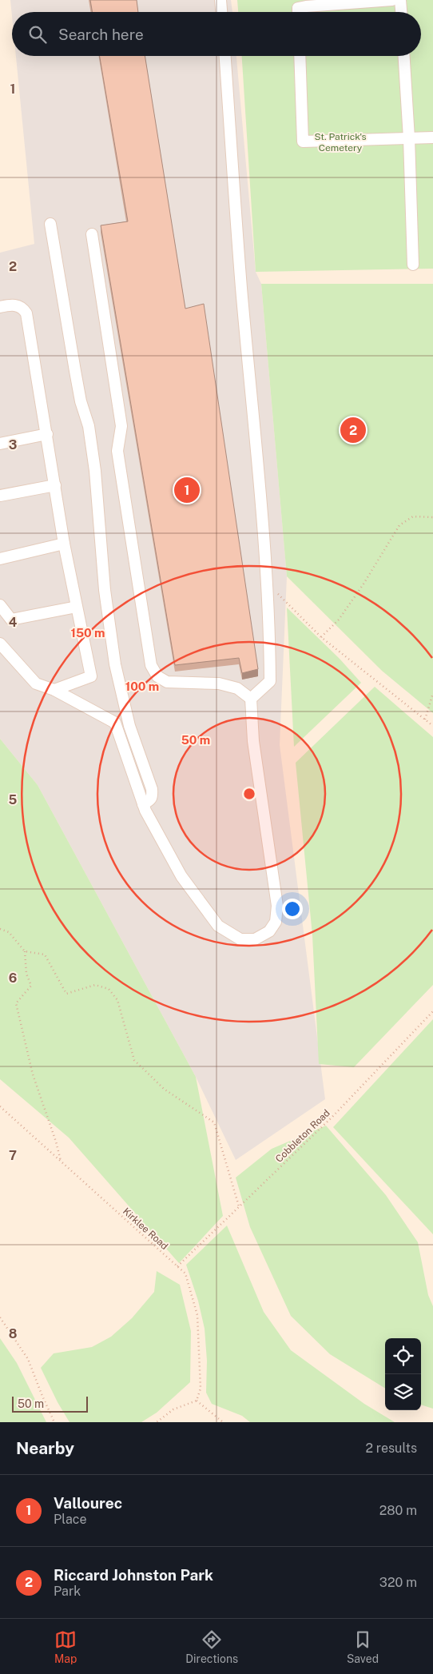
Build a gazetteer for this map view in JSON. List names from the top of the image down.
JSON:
{
  "streets": {
    "path": ["Cobbleton Road", "Kirklee Road"]
  },
  "crossings": [
    ["Cobbleton Road", "Kirklee Road"]
  ],
  "parks": ["St. Patrick's Cemetery"],
  "scale_bar": "50 m",
  "page": {
    "search": "Search here",
    "pins": ["2", "1"],
    "scale": "50 m",
    "heading": ["Nearby", "2 results"],
    "list": [
      {
        "mark": "1",
        "name": "Vallourec",
        "note": "Place",
        "value": "280 m"
      },
      {
        "mark": "2",
        "name": "Riccard Johnston Park",
        "note": "Park",
        "value": "320 m"
      }
    ],
    "nav": ["Map", "Directions", "Saved"]
  },
  "grid": {
    "rows": [
      "1",
      "2",
      "3",
      "4",
      "5",
      "6",
      "7",
      "8"
    ]
  },
  "rings": ["150 m", "100 m", "50 m"]
}
